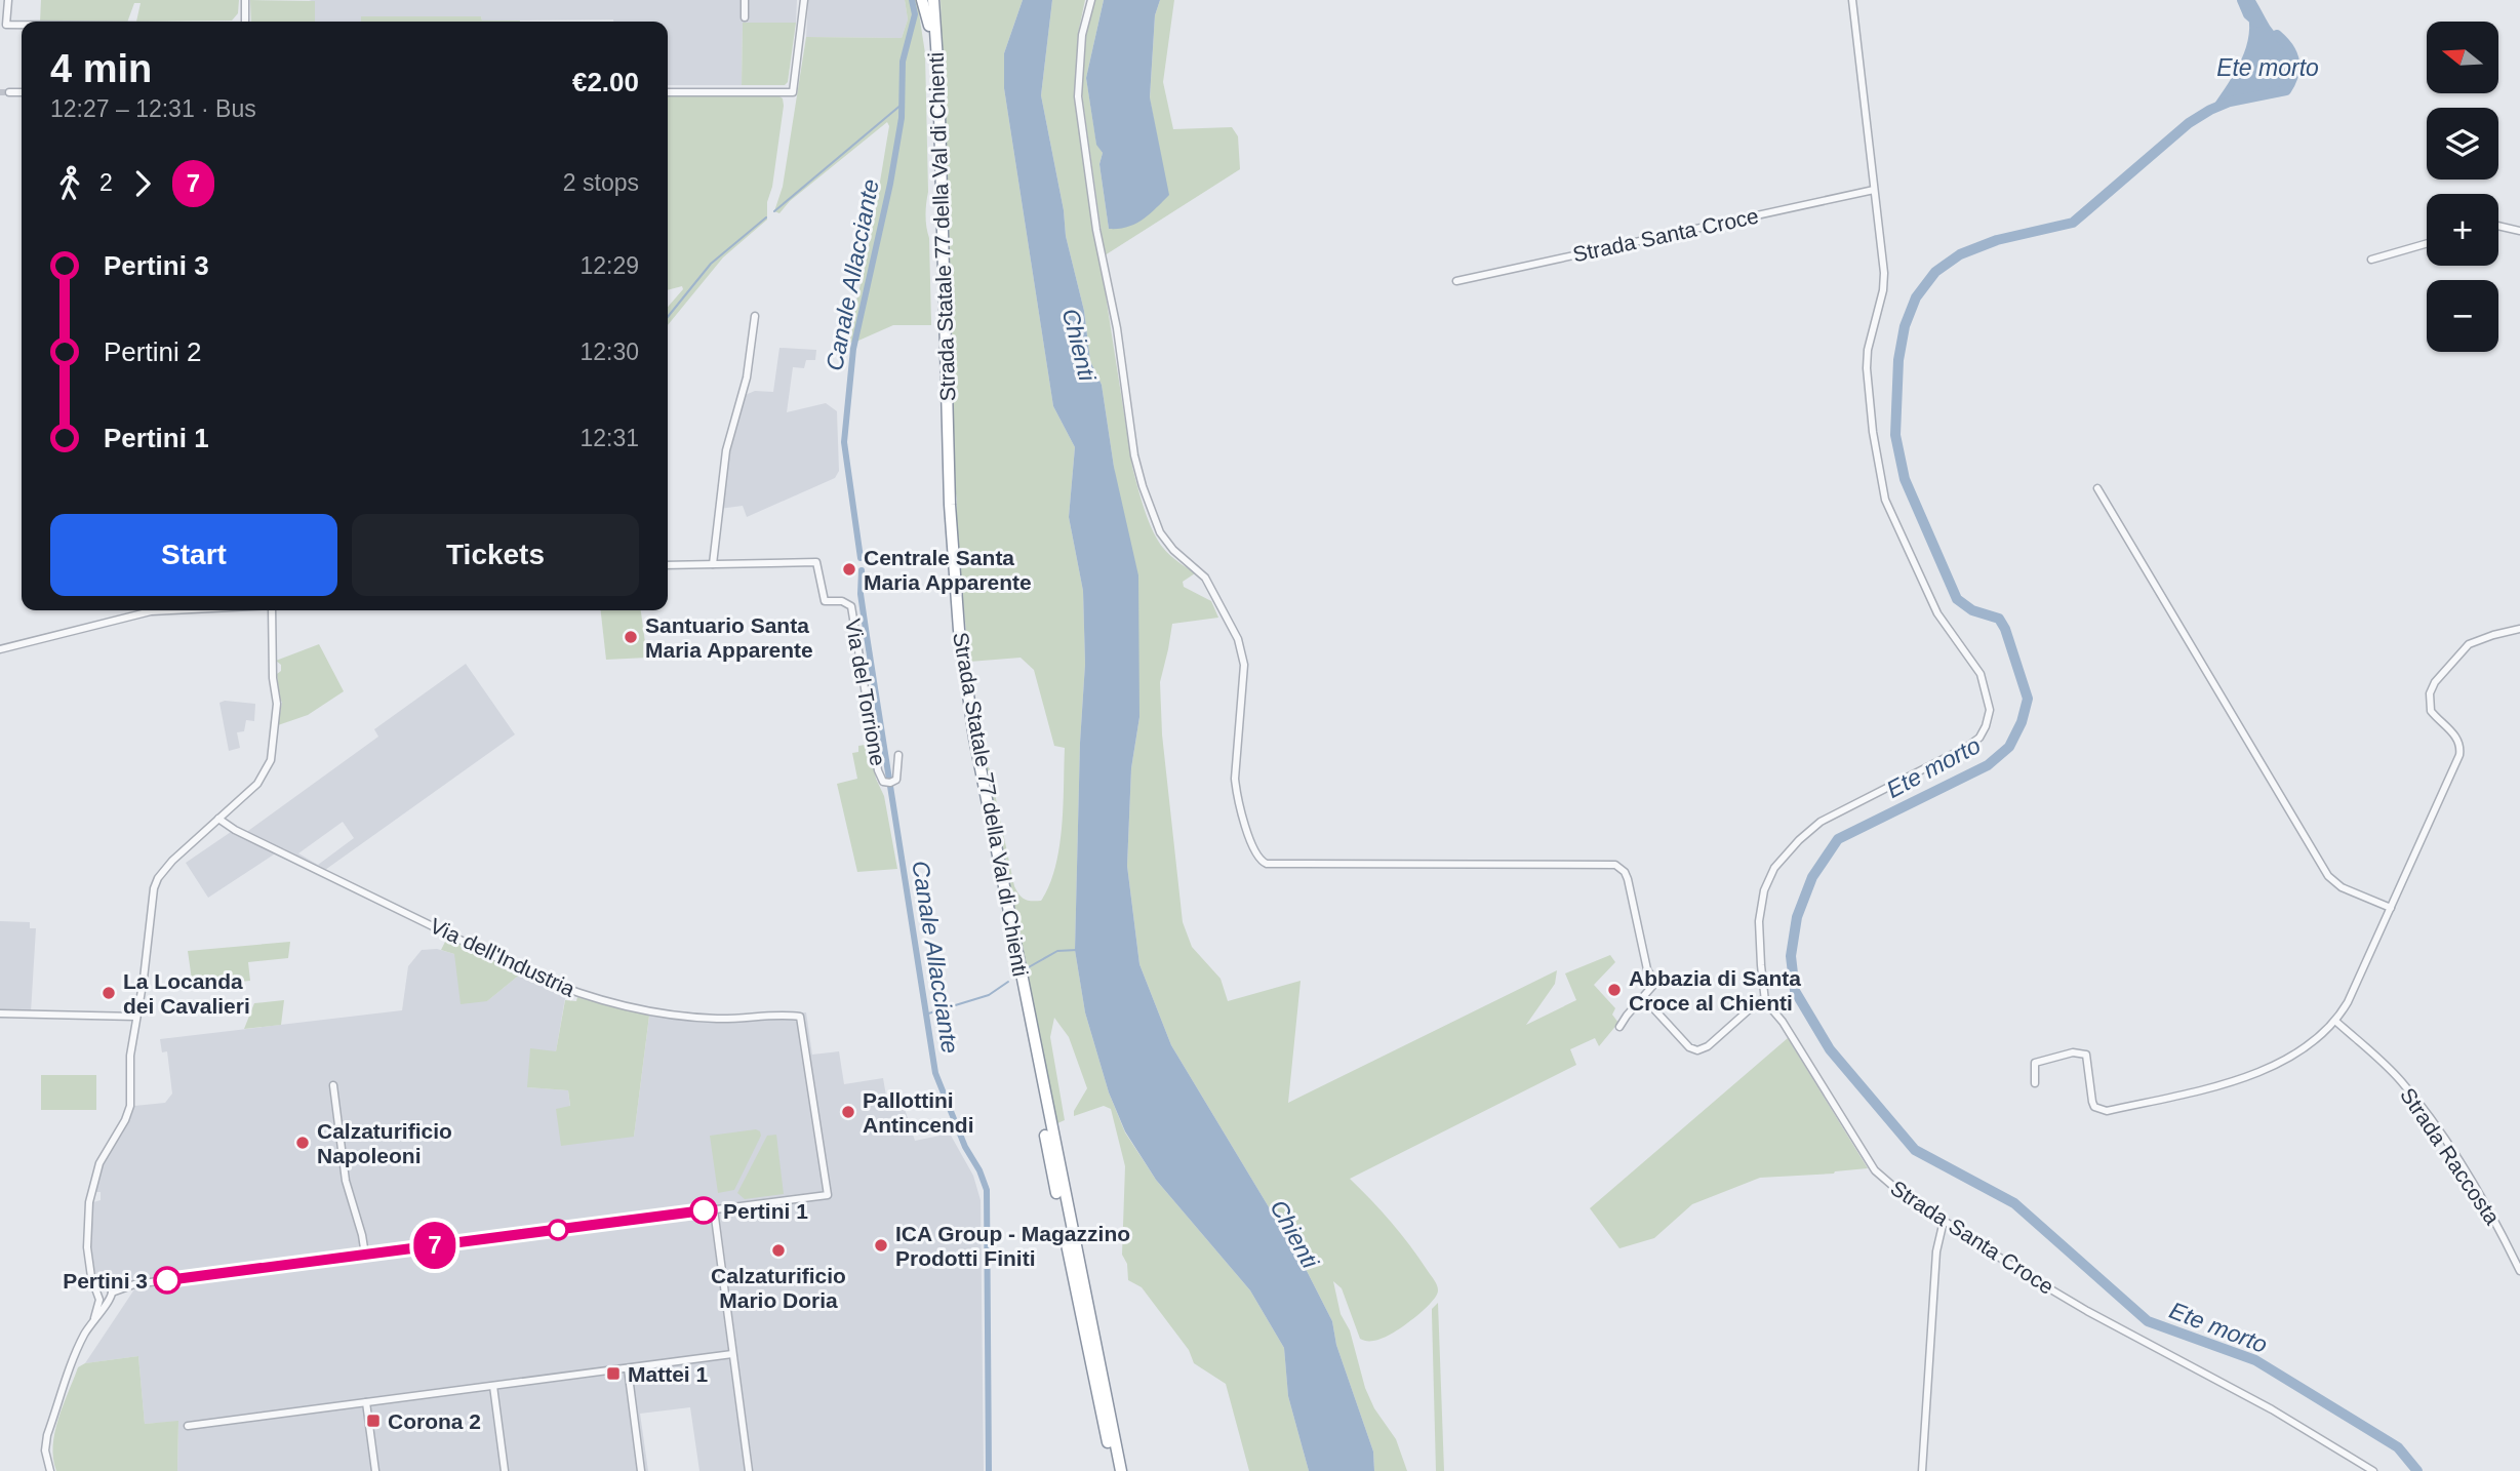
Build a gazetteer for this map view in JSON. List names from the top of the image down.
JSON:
{
  "streets": {
    "highway": ["Strada Statale 77 della Val di Chienti"],
    "street": [
      "Strada Santa Croce",
      "Via del Torrione",
      "Via dell'Industria",
      "Strada Raccosta"
    ]
  },
  "water": ["Ete morto", "Canale Allacciante", "Chienti"],
  "places": {
    "other": [
      "Centrale Santa Maria Apparente",
      "Santuario Santa Maria Apparente",
      "Abbazia di Santa Croce al Chienti",
      "La Locanda dei Cavalieri",
      "Pallottini Antincendi",
      "Calzaturificio Napoleoni",
      "Pertini 1",
      "ICA Group - Magazzino Prodotti Finiti",
      "Calzaturificio Mario Doria",
      "Pertini 3"
    ],
    "transit": ["Mattei 1", "Corona 2"]
  },
  "lines": ["bus line 7"],
  "north": "left",
  "page": {
    "on_map": "7",
    "map_buttons": ["+", "−"],
    "heading": ["4 min", "12:27 – 12:31 · Bus", "€2.00"],
    "legs": ["2", "7", "2 stops"],
    "list": [
      {
        "name": "Pertini 3",
        "value": "12:29"
      },
      {
        "name": "Pertini 2",
        "value": "12:30"
      },
      {
        "name": "Pertini 1",
        "value": "12:31"
      }
    ],
    "buttons": ["Start", "Tickets"]
  }
}
